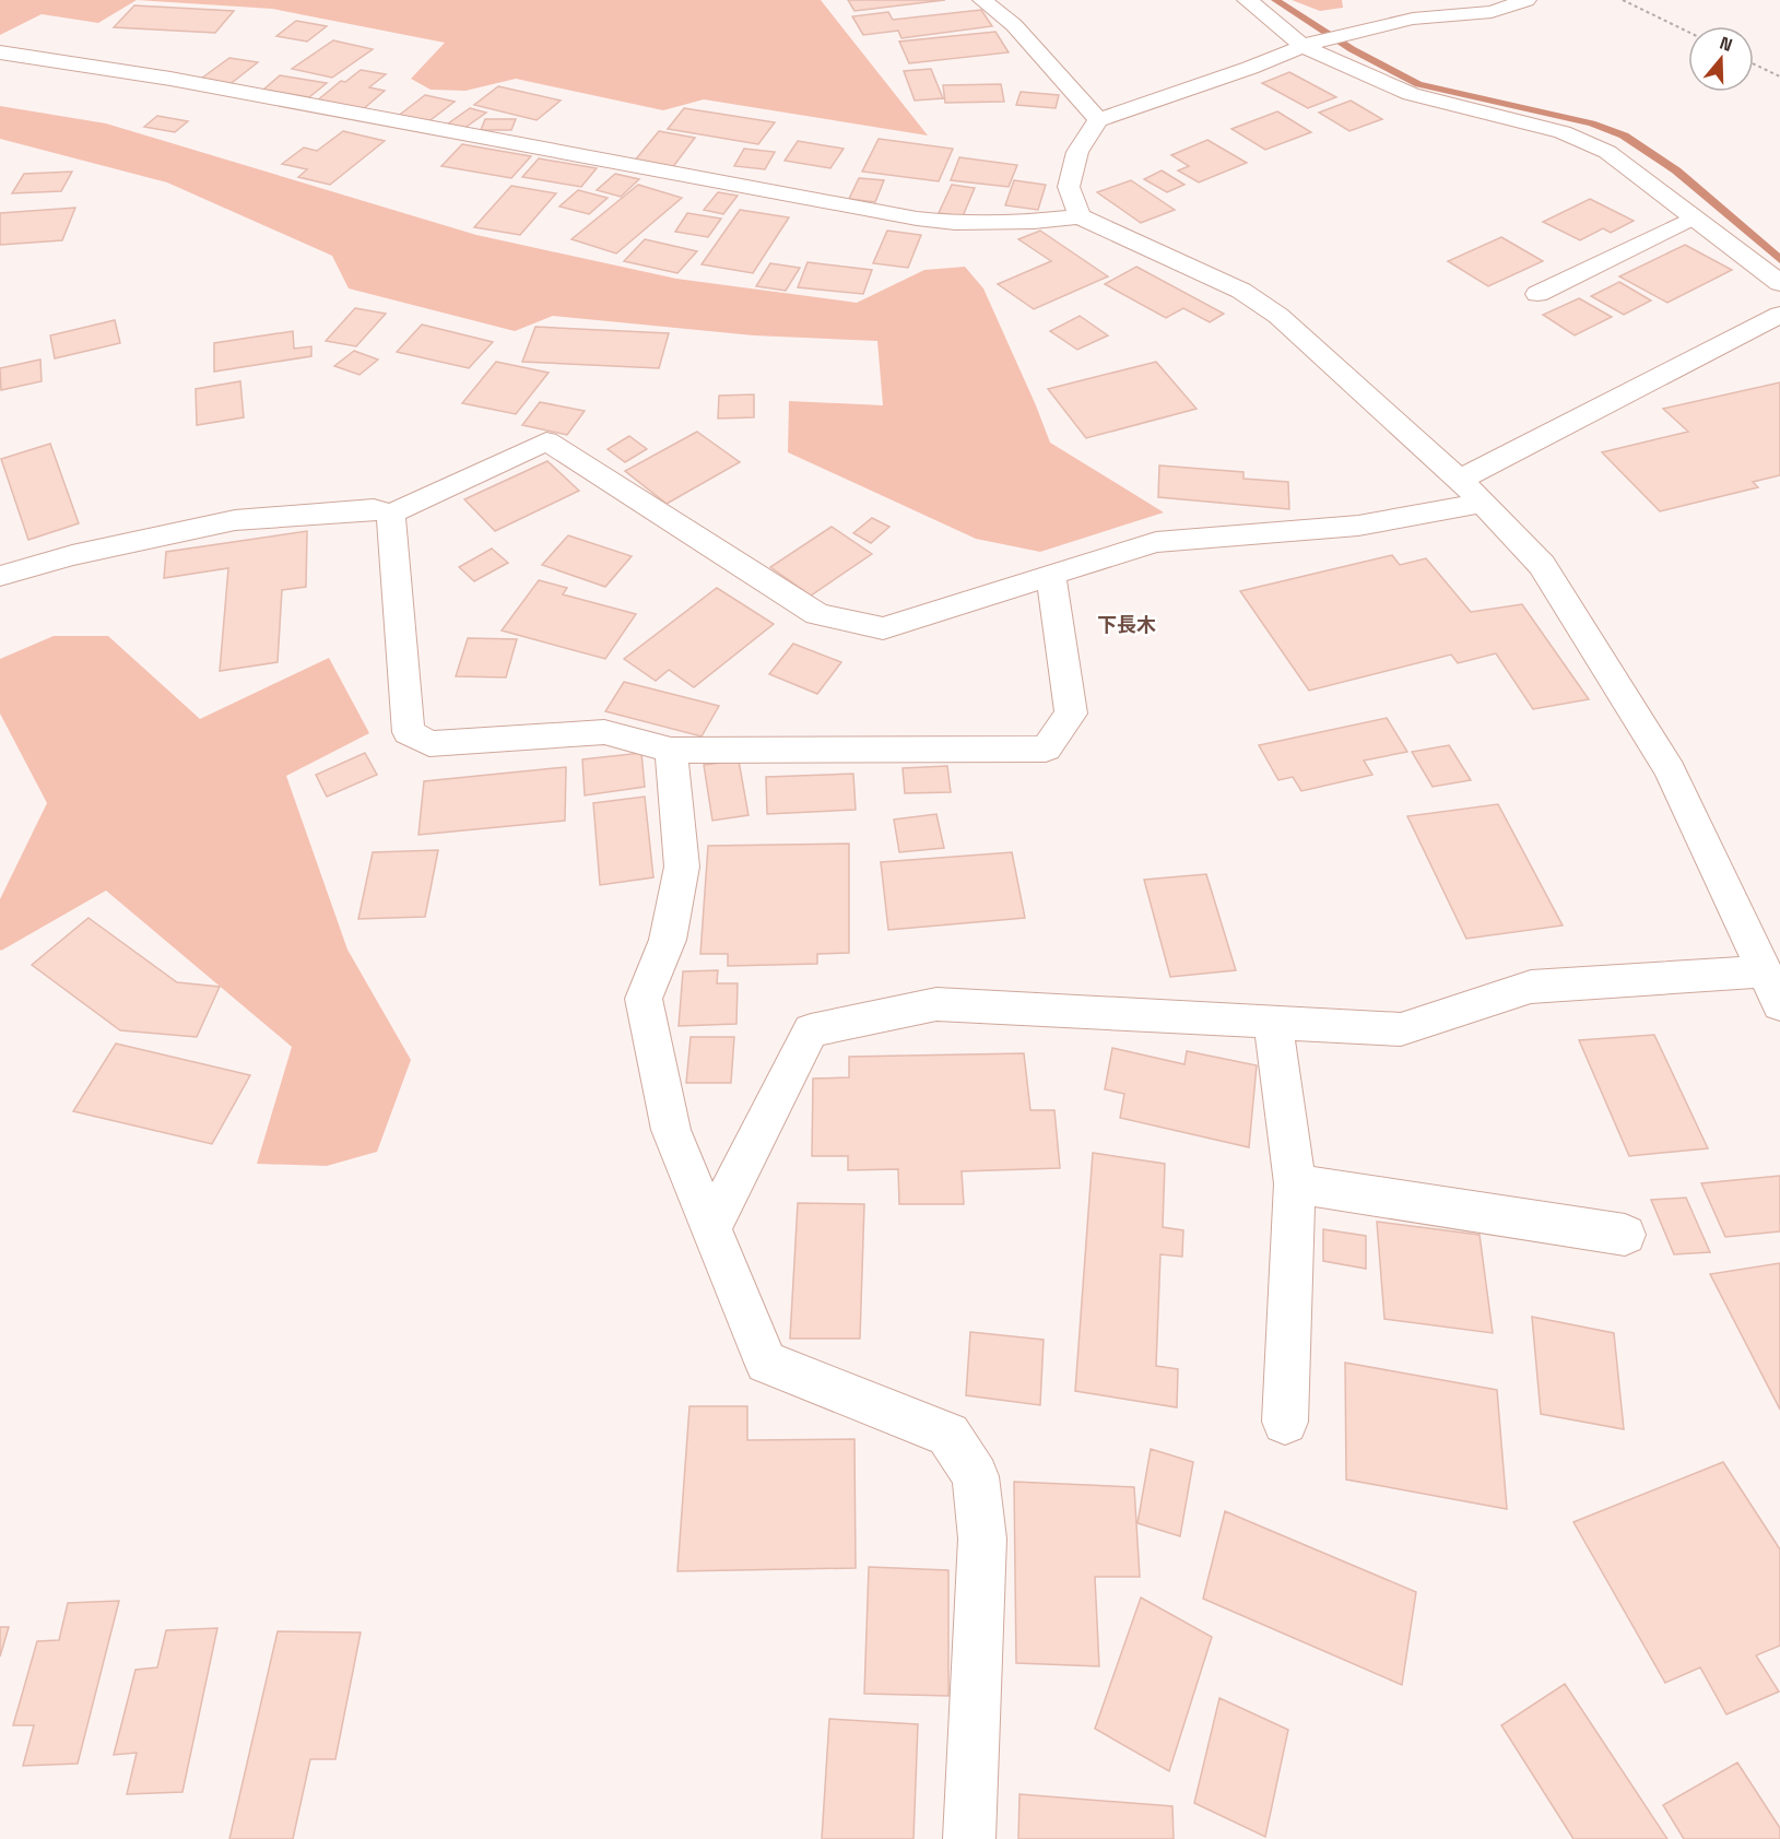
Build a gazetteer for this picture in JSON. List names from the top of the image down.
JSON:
{
  "districts": ["下長木"],
  "north": "top"
}
